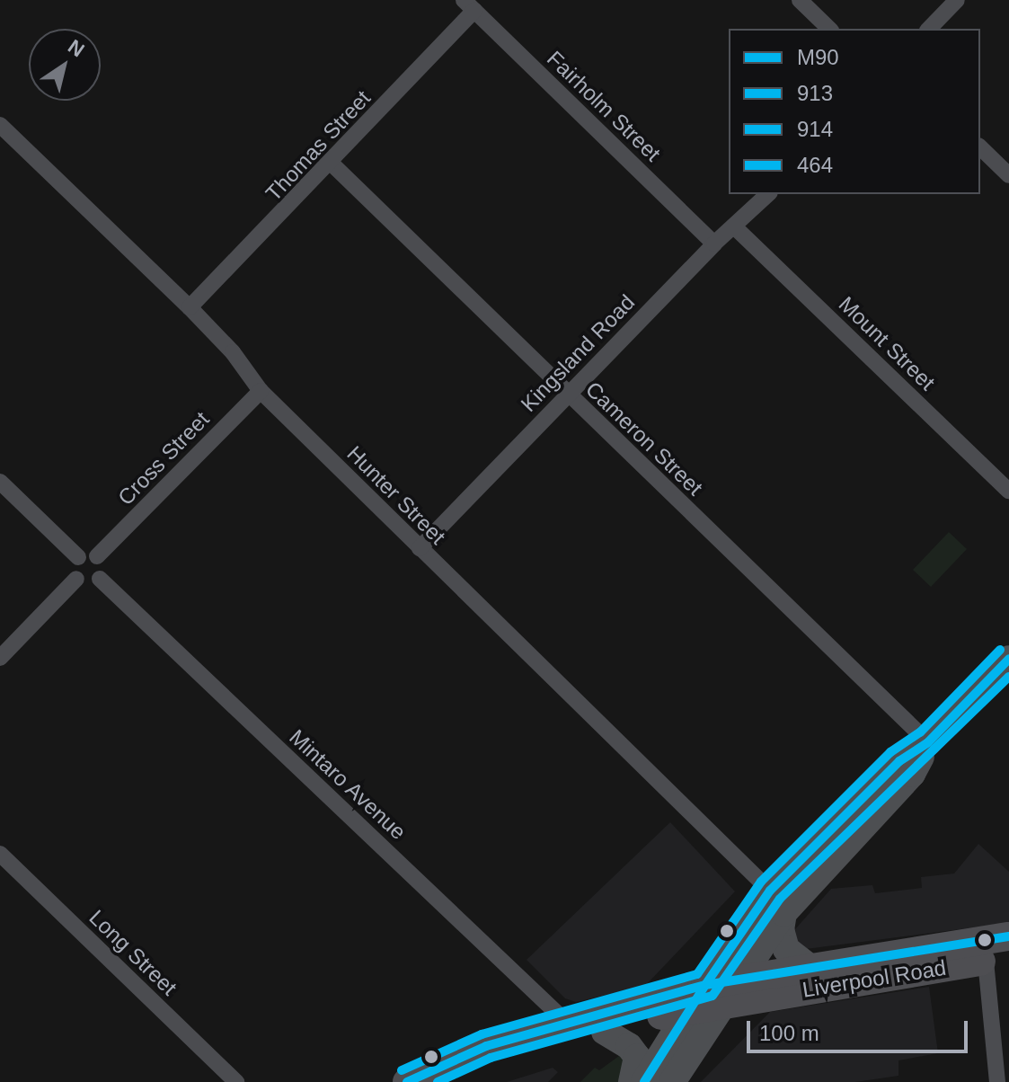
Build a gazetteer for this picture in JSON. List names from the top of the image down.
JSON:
{
  "streets": {
    "highway": ["Liverpool Road"],
    "street": [
      "Fairholm Street",
      "Thomas Street",
      "Mount Street",
      "Kingsland Road",
      "Cameron Street",
      "Cross Street",
      "Hunter Street",
      "Mintaro Avenue",
      "Long Street"
    ]
  },
  "crossings": [
    ["Fairholm Street", "Thomas Street"],
    ["Fairholm Street", "Kingsland Road"],
    ["Thomas Street", "Cameron Street"],
    ["Thomas Street", "Hunter Street"],
    ["Mount Street", "Kingsland Road"],
    ["Kingsland Road", "Cameron Street"],
    ["Kingsland Road", "Hunter Street"],
    ["Cross Street", "Hunter Street"],
    ["Cross Street", "Mintaro Avenue"],
    ["Mintaro Avenue", "Liverpool Road"]
  ],
  "lines": [
    "transit line 914",
    "transit line M90",
    "transit line 913",
    "transit line 464"
  ],
  "legend": [
    "M90",
    "913",
    "914",
    "464"
  ],
  "scale_bar": "100 m",
  "north": "top right"
}
